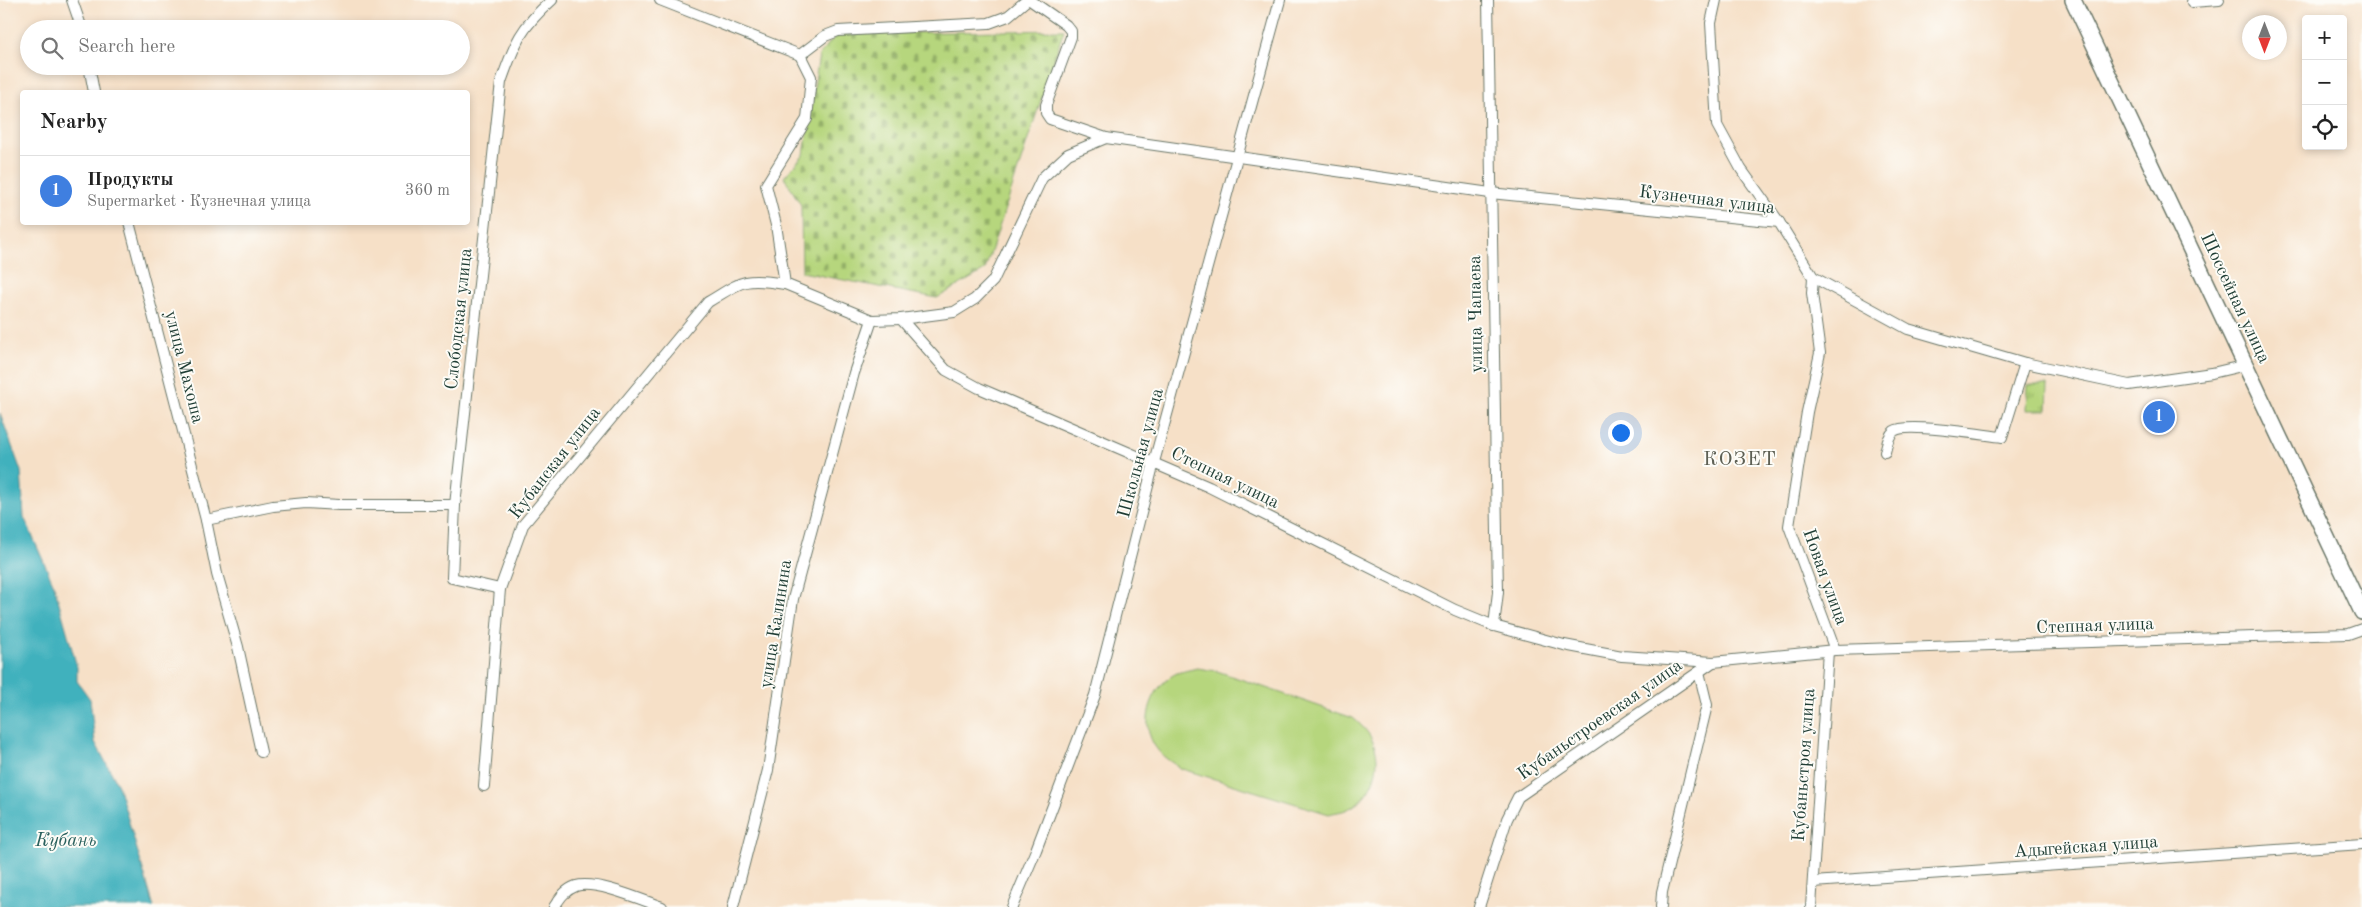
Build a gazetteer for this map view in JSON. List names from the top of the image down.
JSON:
{
  "streets": {
    "street": [
      "Кузнечная улица",
      "Шоссейная улица",
      "улица Чапаева",
      "Слободская улица",
      "улица Махоша",
      "Школьная улица",
      "Кубанская улица",
      "Степная улица",
      "Новая улица",
      "улица Калинина",
      "Кубаньстроевская улица",
      "Кубаньстроя улица",
      "Адыгейская улица"
    ]
  },
  "crossings": [
    ["Кузнечная улица", "Шоссейная улица"],
    ["Кузнечная улица", "улица Чапаева"],
    ["Кузнечная улица", "Школьная улица"],
    ["Кузнечная улица", "Новая улица"],
    ["улица Чапаева", "Степная улица"],
    ["Слободская улица", "Кубанская улица"],
    ["Школьная улица", "Степная улица"],
    ["Кубанская улица", "улица Калинина"],
    ["Степная улица", "Новая улица"],
    ["Степная улица", "Кубаньстроевская улица"],
    ["Степная улица", "Кубаньстроя улица"],
    ["Новая улица", "Кубаньстроя улица"],
    ["Кубаньстроя улица", "Адыгейская улица"]
  ],
  "districts": ["КОЗЕТ"],
  "water": ["Кубань"],
  "north": "bottom",
  "page": {
    "map_buttons": ["+", "−"],
    "search": "Search here",
    "heading": "Nearby",
    "list": [
      {
        "mark": "1",
        "name": "Продукты",
        "note": "Supermarket · Кузнечная улица",
        "value": "360 m"
      }
    ],
    "pins": "1"
  }
}
